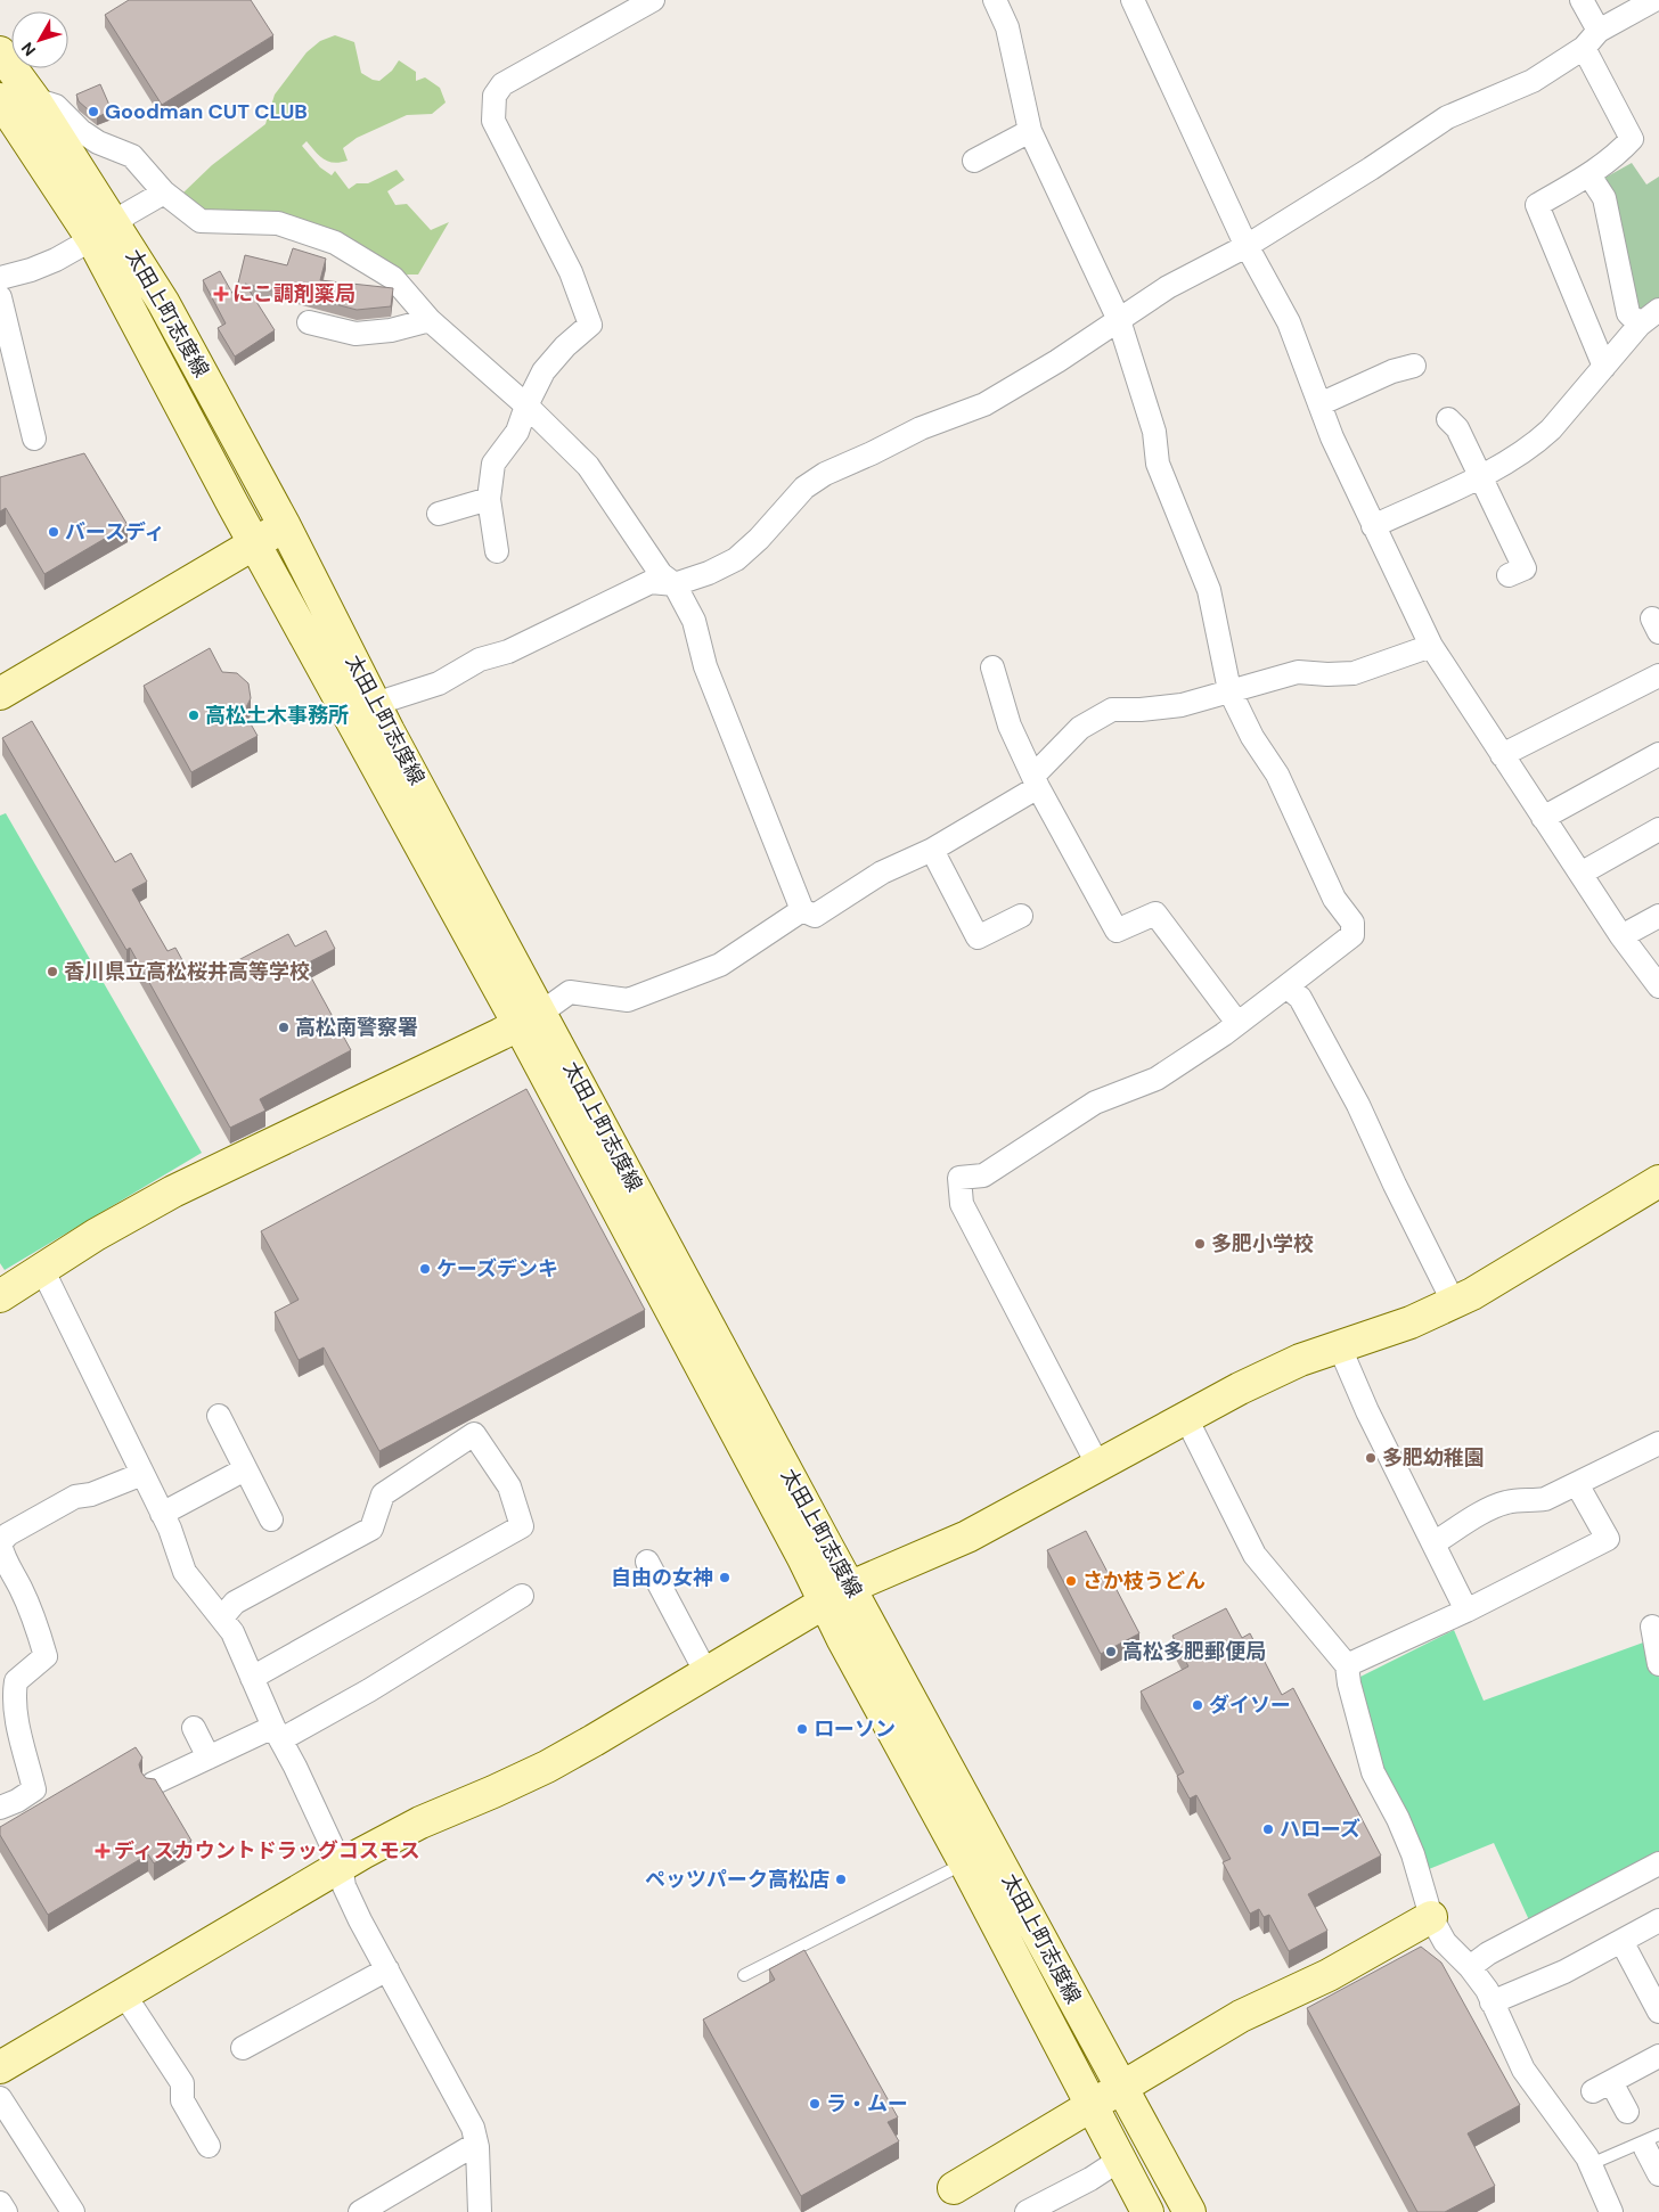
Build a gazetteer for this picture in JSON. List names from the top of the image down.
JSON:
{
  "streets": {
    "main road": ["太田上町志度線"]
  },
  "places": {
    "other": [
      "Goodman CUT CLUB",
      "バースディ",
      "高松土木事務所",
      "香川県立高松桜井高等学校",
      "高松南警察署",
      "多肥小学校",
      "ケーズデンキ",
      "多肥幼稚園",
      "自由の女神",
      "さか枝うどん",
      "高松多肥郵便局",
      "ダイソー",
      "ローソン",
      "ハローズ",
      "ペッツパーク高松店",
      "ラ・ムー"
    ],
    "health": ["にこ調剤薬局", "ディスカウントドラッグコスモス"]
  },
  "north": "bottom left"
}
